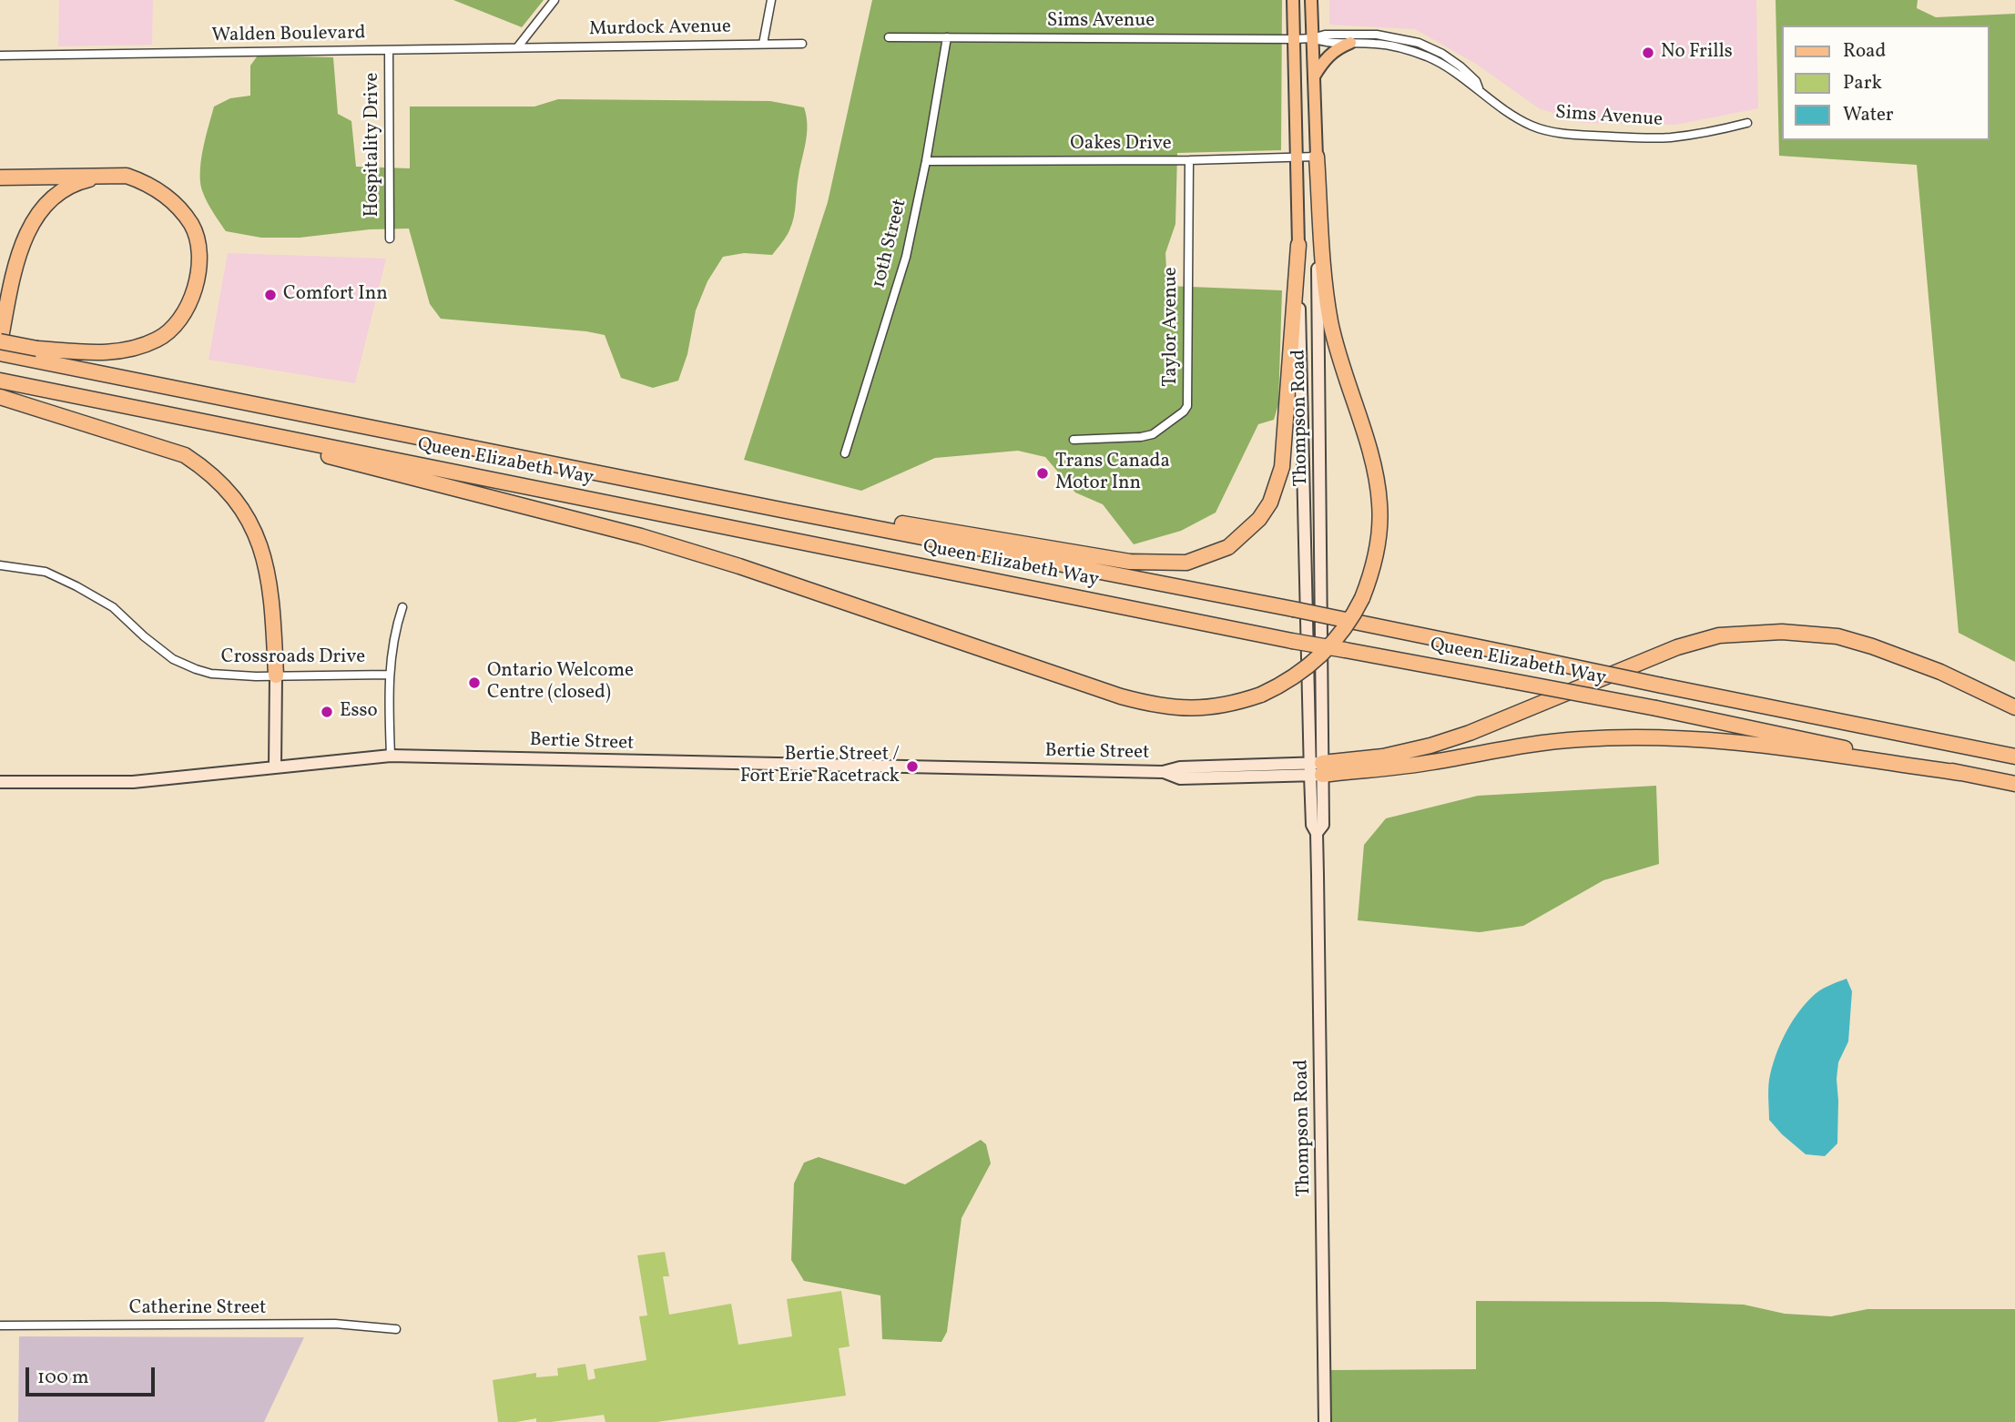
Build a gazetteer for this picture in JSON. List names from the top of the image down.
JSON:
{
  "streets": {
    "highway": ["Queen Elizabeth Way"],
    "main road": ["Thompson Road", "Bertie Street"],
    "street": [
      "Sims Avenue",
      "Murdock Avenue",
      "Walden Boulevard",
      "Hospitality Drive",
      "Oakes Drive",
      "10th Street",
      "Taylor Avenue",
      "Crossroads Drive",
      "Catherine Street"
    ]
  },
  "crossings": [
    ["Sims Avenue", "10th Street"],
    ["Sims Avenue", "Thompson Road"],
    ["Murdock Avenue", "Walden Boulevard"],
    ["Walden Boulevard", "Hospitality Drive"],
    ["Oakes Drive", "10th Street"],
    ["Oakes Drive", "Taylor Avenue"],
    ["Oakes Drive", "Thompson Road"],
    ["Thompson Road", "Bertie Street"]
  ],
  "places": [
    "No Frills",
    "Comfort Inn",
    "Trans Canada Motor Inn",
    "Ontario Welcome Centre (closed)",
    "Esso",
    "Bertie Street / Fort Erie Racetrack"
  ],
  "legend": ["Road", "Park", "Water"],
  "scale_bar": "100 m"
}
